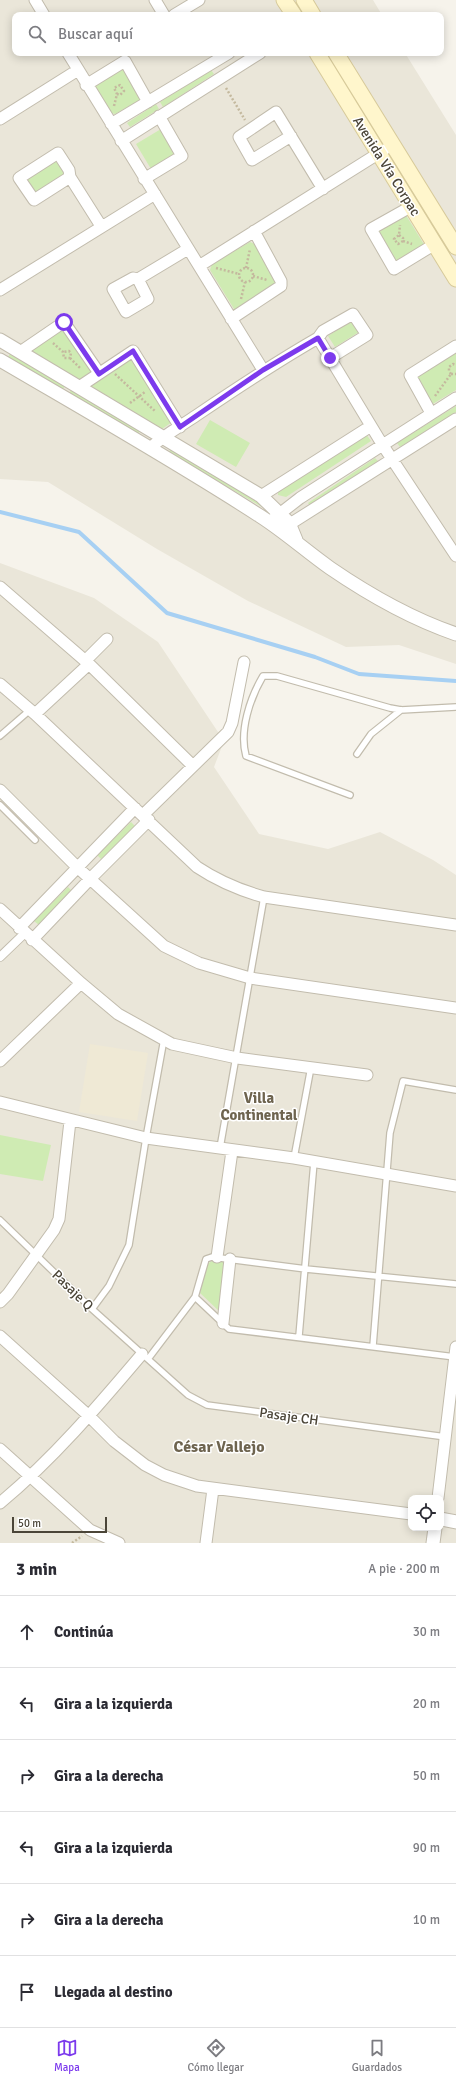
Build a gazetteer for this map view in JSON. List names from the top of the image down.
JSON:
{
  "streets": {
    "main road": ["Avenida Vía Corpac"],
    "lane": ["Pasaje Q", "Pasaje CH"]
  },
  "crossings": [
    ["Pasaje Q", "Pasaje CH"]
  ],
  "districts": ["Villa Continental", "César Vallejo"],
  "scale_bar": "50 m",
  "page": {
    "search": "Buscar aquí",
    "scale": "50 m",
    "heading": ["3 min", "A pie · 200 m"],
    "list": [
      ["Continúa", "30 m"],
      ["Gira a la izquierda", "20 m"],
      ["Gira a la derecha", "50 m"],
      ["Gira a la izquierda", "90 m"],
      ["Gira a la derecha", "10 m"],
      "Llegada al destino"
    ],
    "nav": ["Mapa", "Cómo llegar", "Guardados"]
  }
}
